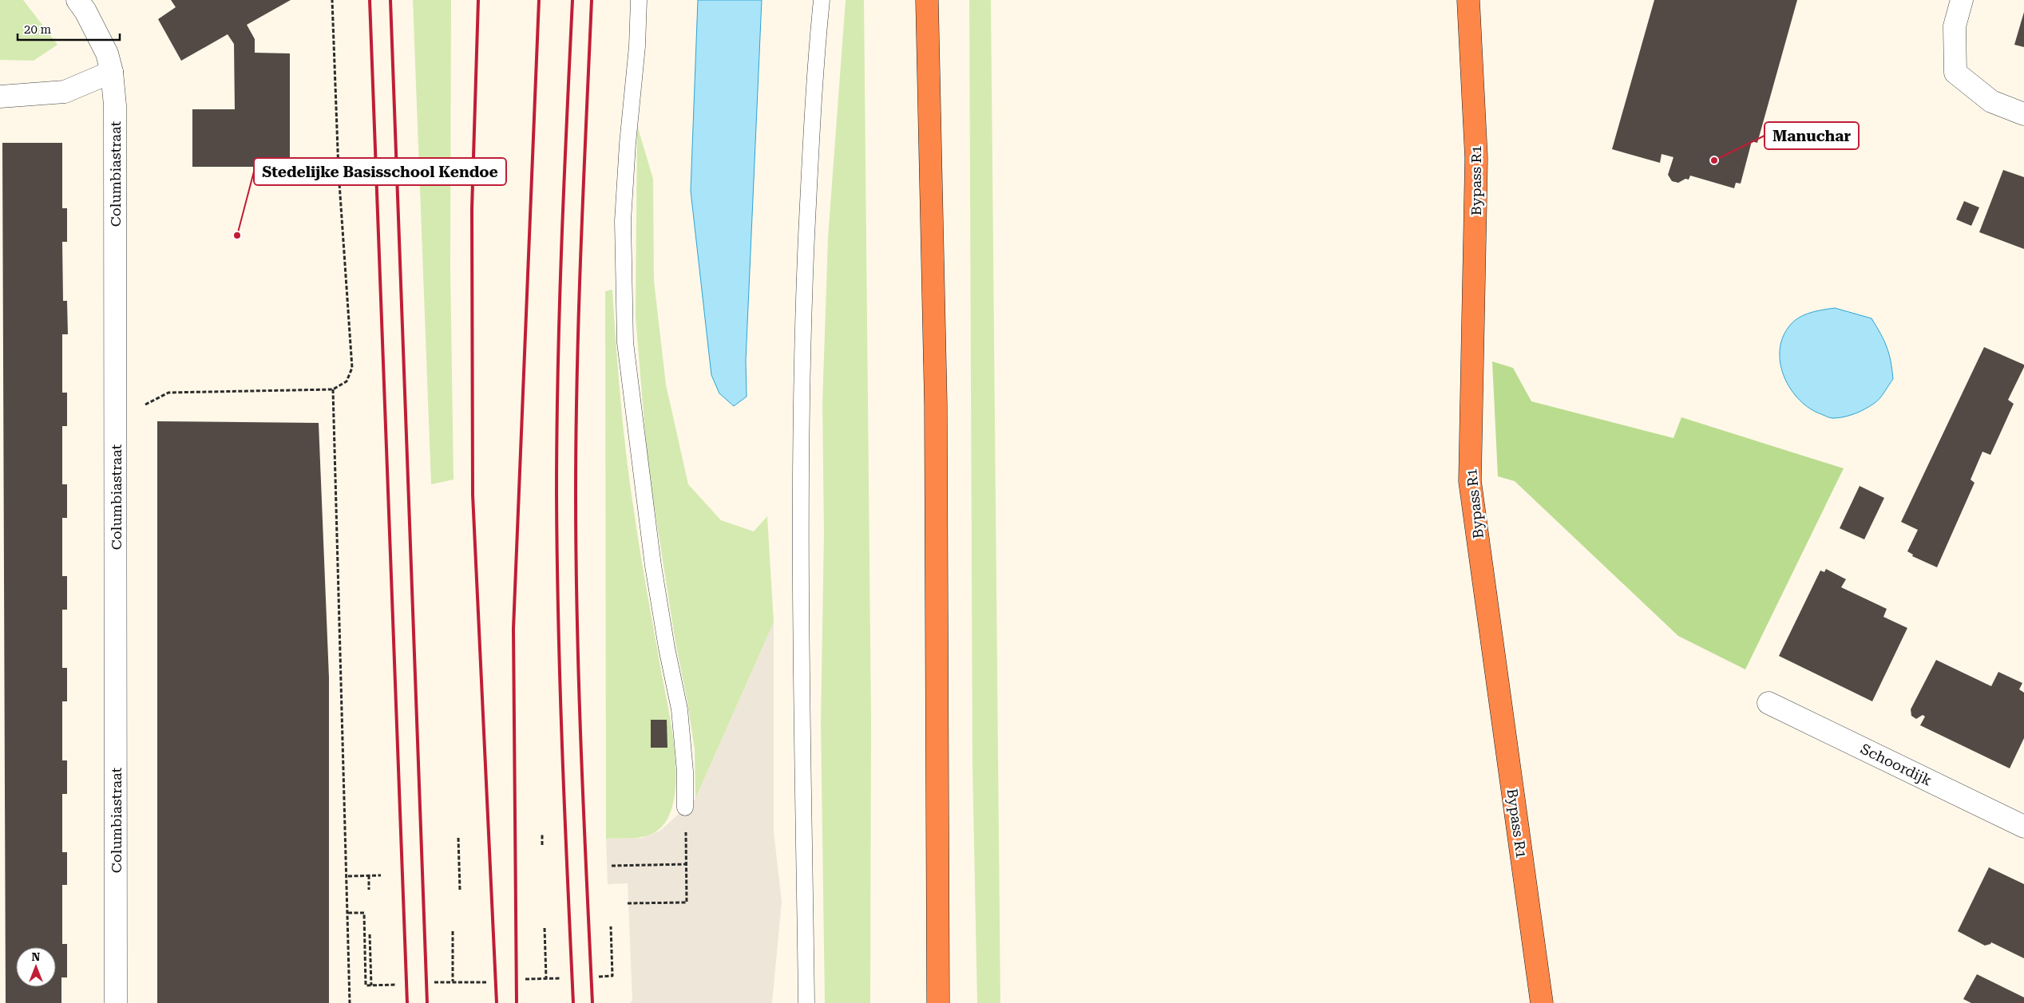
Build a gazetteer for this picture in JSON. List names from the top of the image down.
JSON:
{
  "streets": {
    "highway": ["Bypass R1"],
    "street": ["Columbiastraat", "Schoordijk"]
  },
  "places": ["Manuchar", "Stedelijke Basisschool Kendoe"],
  "scale_bar": "20 m",
  "north": "top"
}
